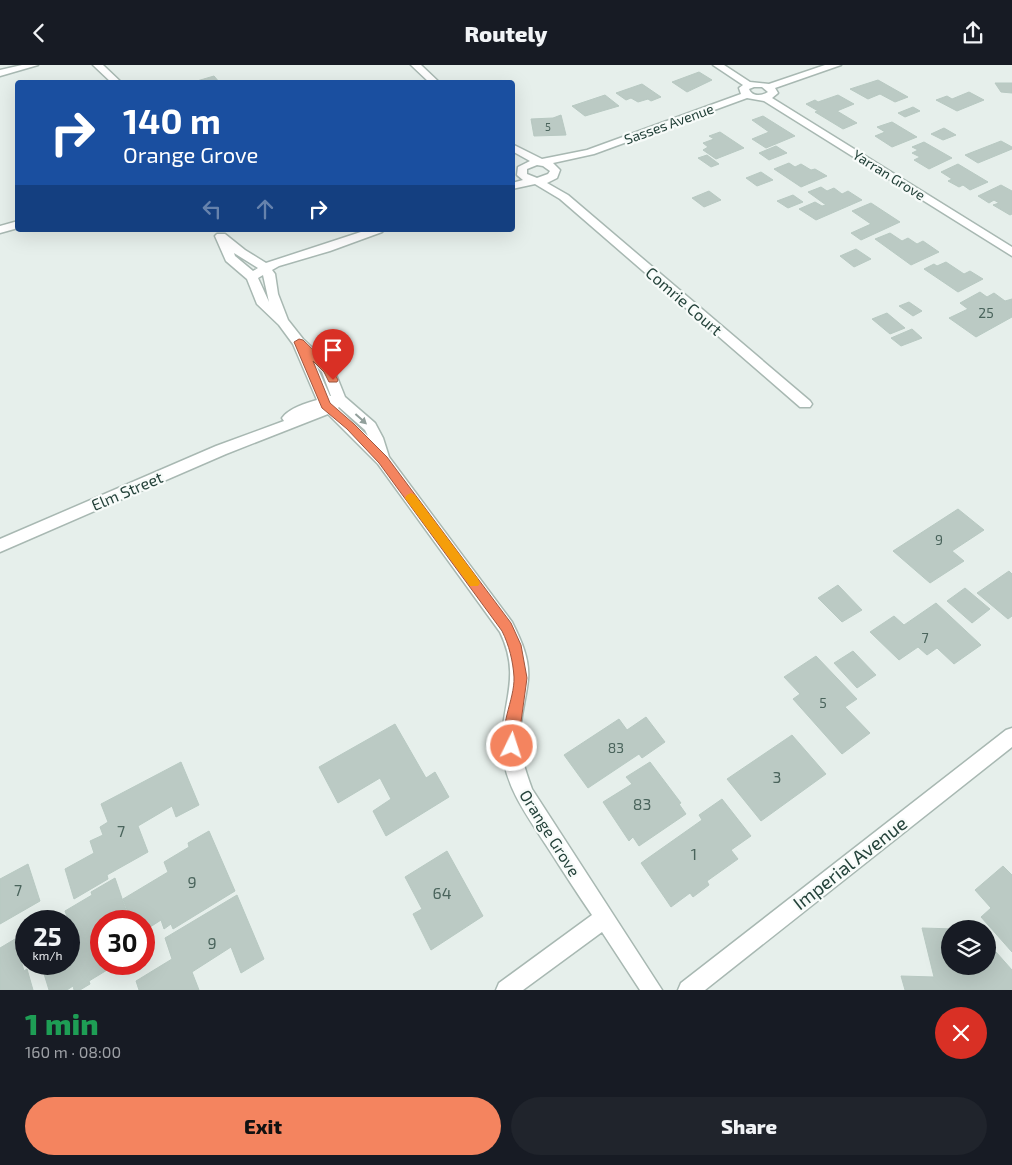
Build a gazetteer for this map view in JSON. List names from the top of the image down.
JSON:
{
  "streets": {
    "street": [
      "Sasses Avenue",
      "Yarran Grove",
      "Comrie Court",
      "Elm Street",
      "Orange Grove",
      "Imperial Avenue"
    ]
  },
  "crossings": [
    ["Sasses Avenue", "Comrie Court"],
    ["Elm Street", "Orange Grove"]
  ],
  "house_numbers": [
    "5",
    "25",
    "9",
    "7",
    "5",
    "83",
    "3",
    "83",
    "7",
    "1",
    "9",
    "7",
    "64",
    "9"
  ],
  "page": {
    "header": "Routely",
    "turn": ["140 m", "Orange Grove"],
    "speed": "25 km/h",
    "limit": "30",
    "heading": ["1 min", "160 m · 08:00"],
    "buttons": ["Exit", "Share"]
  }
}
